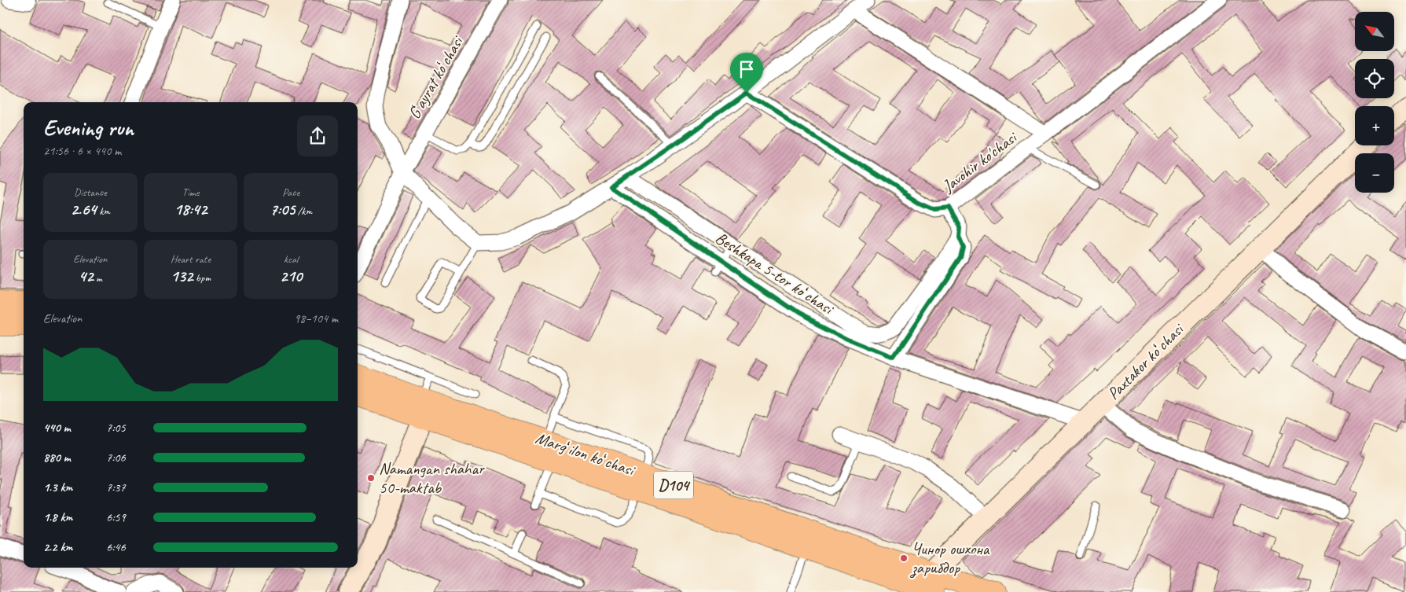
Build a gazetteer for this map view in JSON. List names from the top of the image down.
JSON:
{
  "streets": {
    "main road": ["Paxtakor koʻchasi", "Margʻilon koʻchasi", "D104"],
    "street": ["Gʻayrat koʻchasi", "Javohir ko'chasi", "Beshkapa 5-tor koʻchasi"]
  },
  "crossings": [
    ["Beshkapa 5-tor koʻchasi", "Paxtakor koʻchasi"],
    ["Paxtakor koʻchasi", "Margʻilon koʻchasi"]
  ],
  "places": ["Namangan shahar 50-maktab", "Чинор ошхона зарибдор"],
  "north": "top left",
  "page": {
    "map_buttons": ["+", "−"],
    "heading": ["Evening run", "21:56 · 6 × 440 m"],
    "stats": [
      ["Distance", "2.64 km"],
      ["Time", "18:42"],
      ["Pace", "7:05 /km"],
      ["Elevation", "42 m"],
      ["Heart rate", "132 bpm"],
      ["kcal", "210"]
    ],
    "chart": ["Elevation", "98–104 m"],
    "list": [
      {
        "name": "440 m",
        "note": "7:05"
      },
      {
        "name": "880 m",
        "note": "7:06"
      },
      {
        "name": "1.3 km",
        "note": "7:37"
      },
      {
        "name": "1.8 km",
        "note": "6:59"
      },
      {
        "name": "2.2 km",
        "note": "6:46"
      }
    ]
  }
}
